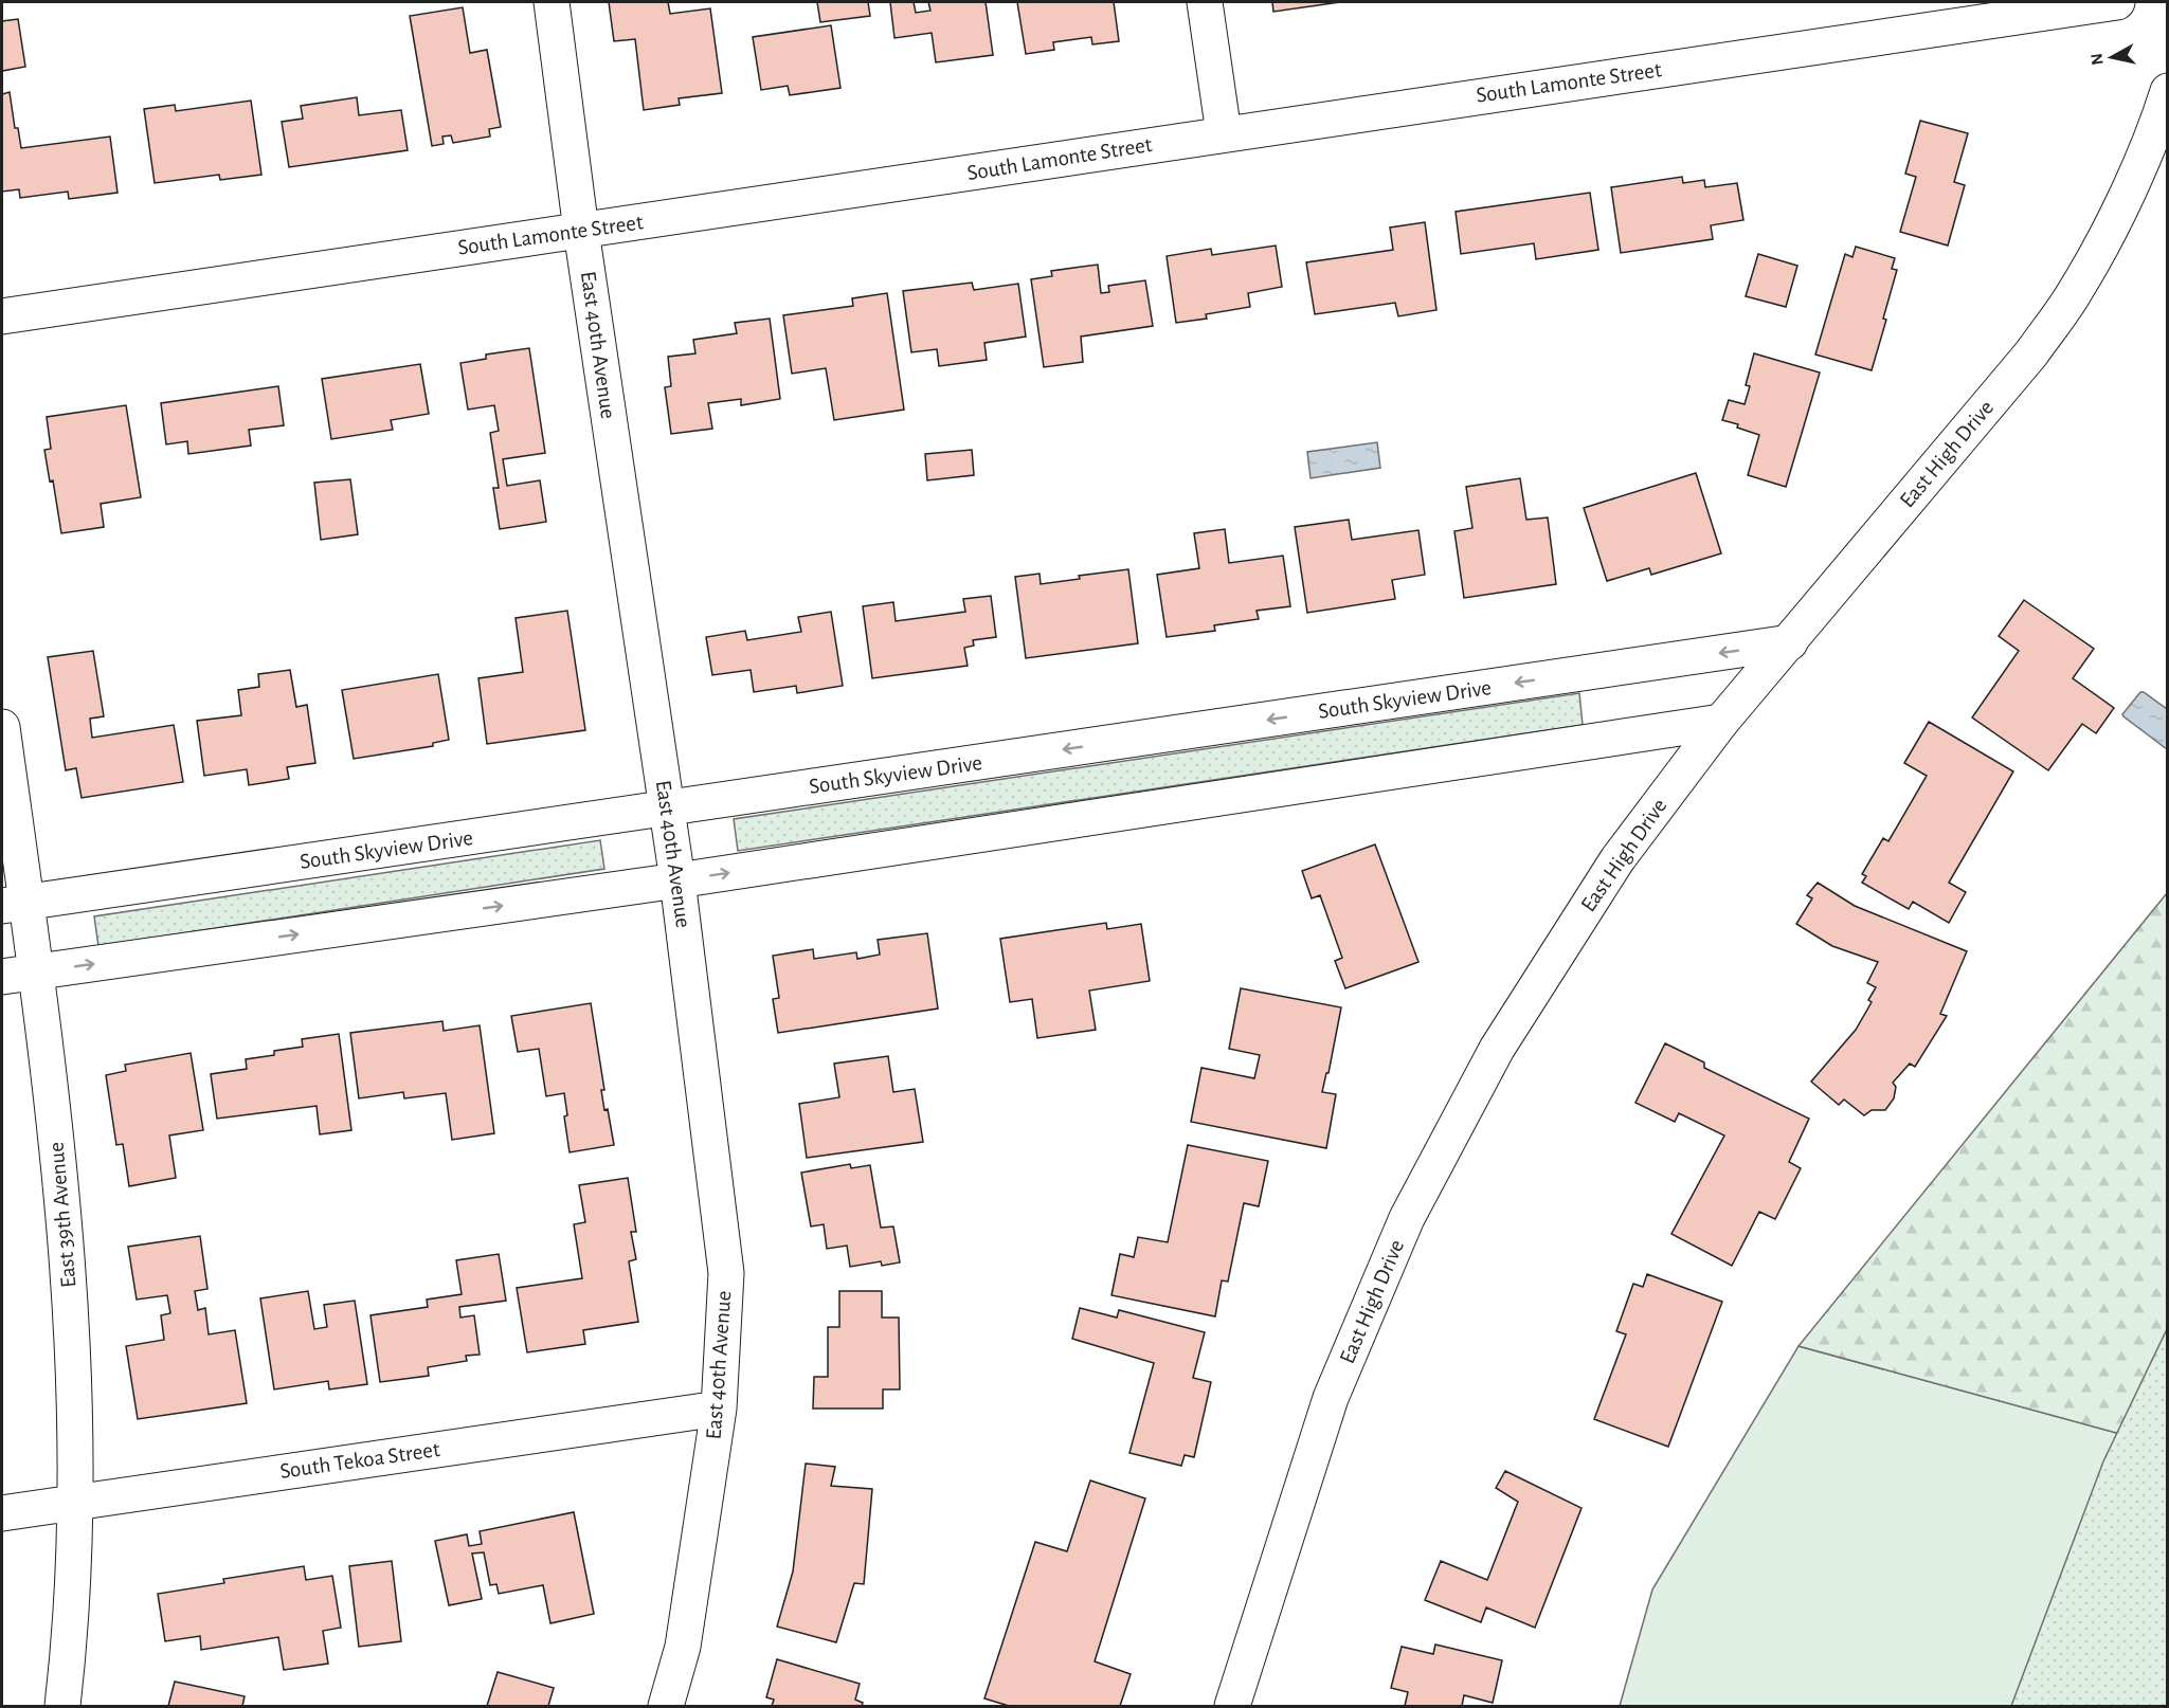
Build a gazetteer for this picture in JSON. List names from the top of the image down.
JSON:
{
  "streets": {
    "street": [
      "South Lamonte Street",
      "East 40th Avenue",
      "East High Drive",
      "South Skyview Drive",
      "East 39th Avenue",
      "South Tekoa Street"
    ]
  },
  "crossings": [
    ["South Lamonte Street", "East 40th Avenue"],
    ["East 40th Avenue", "South Skyview Drive"],
    ["East 40th Avenue", "South Tekoa Street"],
    ["East High Drive", "South Skyview Drive"],
    ["South Skyview Drive", "East 39th Avenue"],
    ["East 39th Avenue", "South Tekoa Street"]
  ],
  "north": "left"
}
